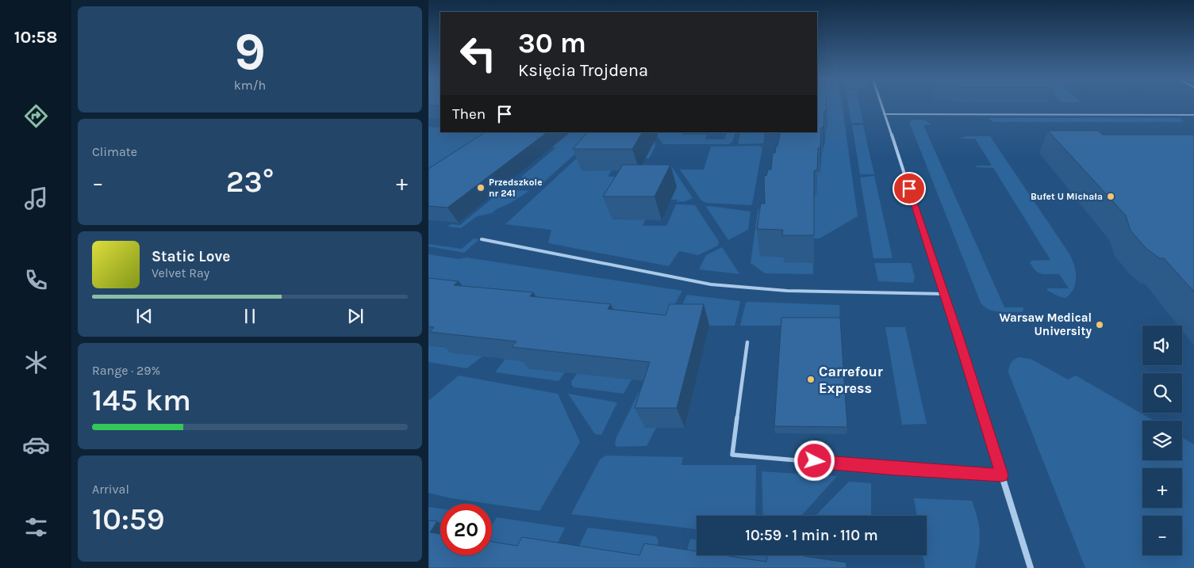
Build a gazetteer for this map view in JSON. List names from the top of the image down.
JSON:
{
  "places": [
    "Przedszkole nr 241",
    "Bufet U Michała",
    "Warsaw Medical University",
    "Carrefour Express"
  ],
  "page": {
    "tabs": "10:58",
    "tile": [
      ["9", "km/h"],
      "Climate",
      ["Range · 29%", "145 km"],
      ["Arrival", "10:59"]
    ],
    "turn": ["30 m", "Księcia Trojdena"],
    "then": "Then",
    "heat": ["−", "23°", "+"],
    "song": ["Static Love", "Velvet Ray"],
    "map_buttons": ["+", "−"],
    "limit": "20",
    "trip": "10:59 · 1 min · 110 m"
  }
}
